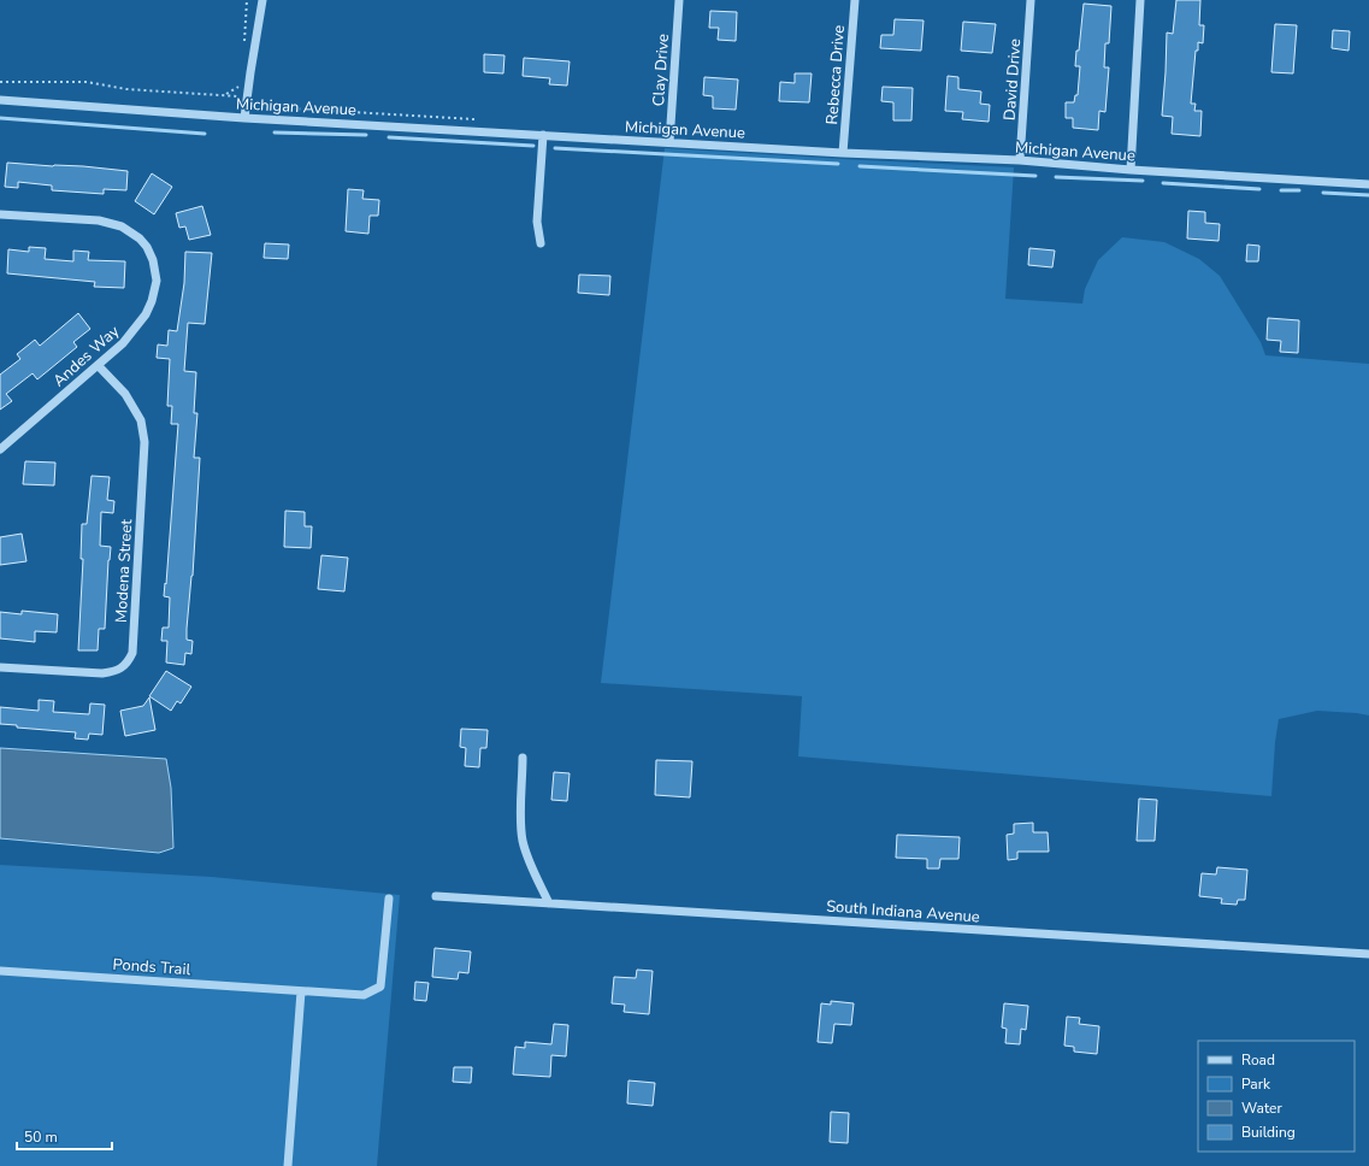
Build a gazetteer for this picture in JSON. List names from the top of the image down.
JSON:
{
  "streets": {
    "street": [
      "Clay Drive",
      "Rebecca Drive",
      "David Drive",
      "Michigan Avenue",
      "Andes Way",
      "Modena Street",
      "South Indiana Avenue",
      "Ponds Trail"
    ]
  },
  "crossings": [
    ["Clay Drive", "Michigan Avenue"],
    ["Rebecca Drive", "Michigan Avenue"],
    ["David Drive", "Michigan Avenue"],
    ["Andes Way", "Modena Street"]
  ],
  "legend": [
    "Road",
    "Park",
    "Water",
    "Building"
  ],
  "scale_bar": "50 m"
}
